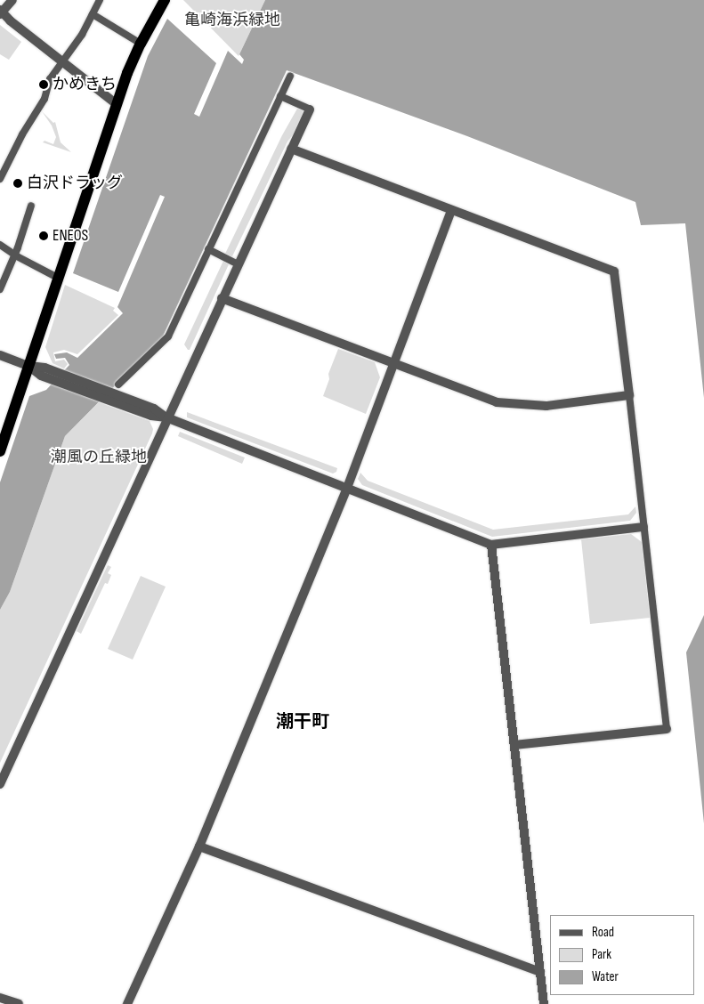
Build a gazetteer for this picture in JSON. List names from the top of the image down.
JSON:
{
  "districts": ["潮干町"],
  "parks": ["亀崎海浜緑地", "潮風の丘緑地"],
  "places": ["かめきち", "白沢ドラッグ", "ENEOS"],
  "legend": ["Road", "Park", "Water"]
}
